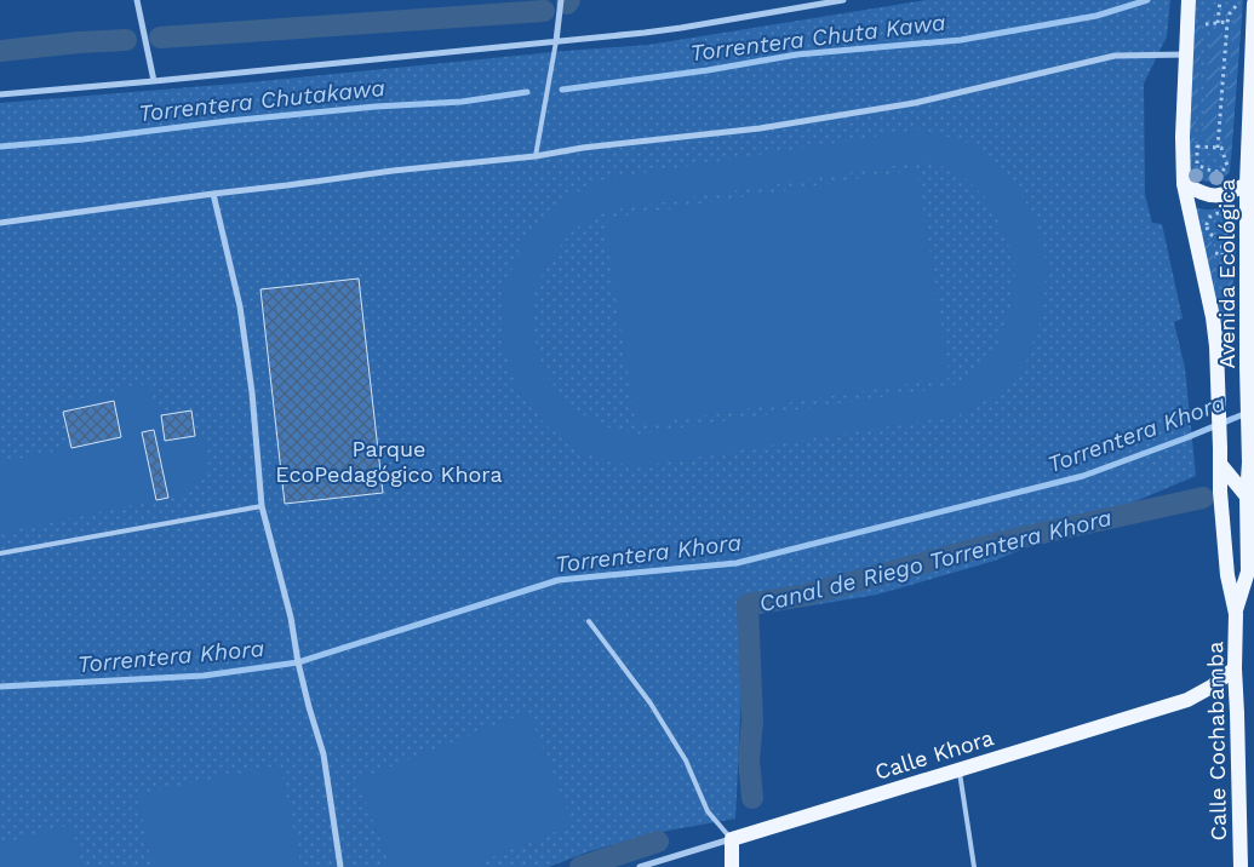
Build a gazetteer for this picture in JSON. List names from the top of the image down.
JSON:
{
  "streets": {
    "main road": ["Avenida Ecológica", "Calle Cochabamba", "Calle Khora"]
  },
  "crossings": [
    ["Avenida Ecológica", "Calle Cochabamba"],
    ["Calle Cochabamba", "Calle Khora"]
  ],
  "water": [
    "Torrentera Chuta Kawa",
    "Torrentera Chutakawa",
    "Torrentera Khora",
    "Canal de Riego Torrentera Khora"
  ],
  "parks": ["Parque EcoPedagógico Khora"]
}
